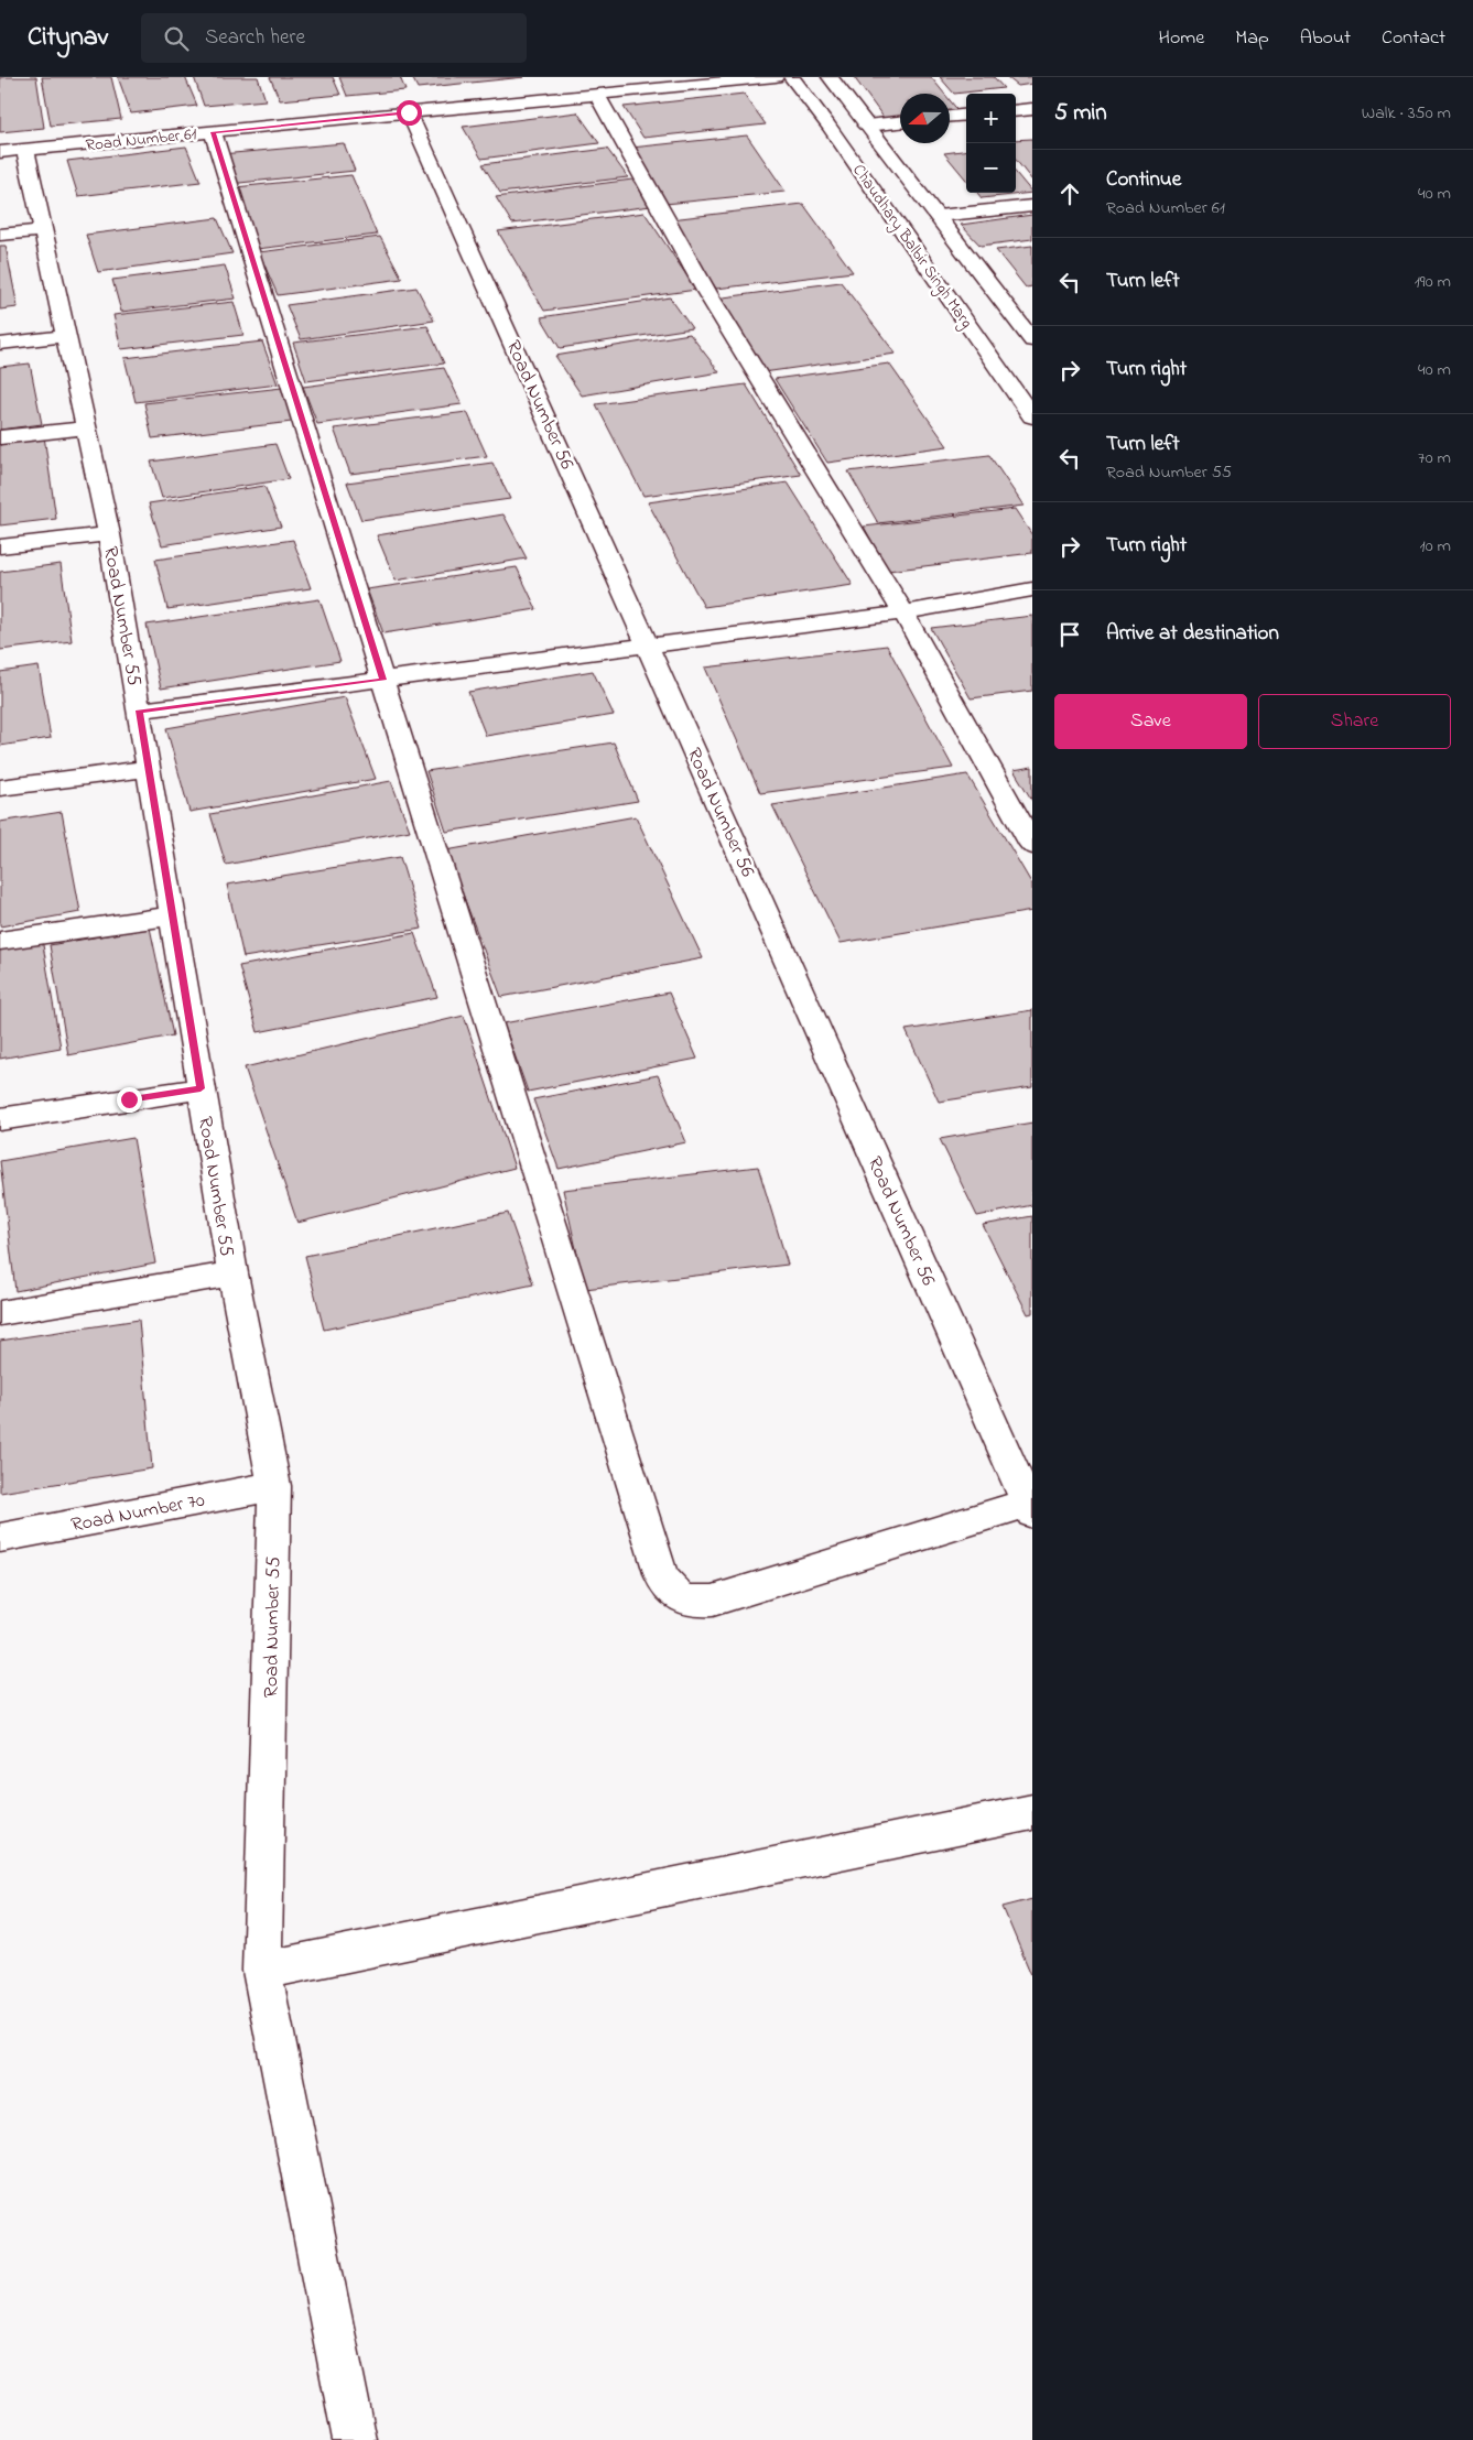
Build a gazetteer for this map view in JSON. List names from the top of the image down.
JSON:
{
  "streets": {
    "street": [
      "Road Number 61",
      "Chaudhary Balbir Singh Marg",
      "Road Number 56",
      "Road Number 55",
      "Road Number 70"
    ]
  },
  "crossings": [
    ["Road Number 61", "Road Number 56"],
    ["Road Number 61", "Road Number 55"],
    ["Road Number 55", "Road Number 70"]
  ],
  "north": "left",
  "page": {
    "header": "Citynav",
    "search": "Search here",
    "nav": [
      "Home",
      "Map",
      "About",
      "Contact"
    ],
    "heading": ["5 min", "Walk · 350 m"],
    "map_buttons": ["+", "−"],
    "list": [
      ["Continue", "Road Number 61", "40 m"],
      ["Turn left", "190 m"],
      ["Turn right", "40 m"],
      ["Turn left", "Road Number 55", "70 m"],
      ["Turn right", "10 m"],
      "Arrive at destination"
    ],
    "buttons": ["Save", "Share"]
  }
}
